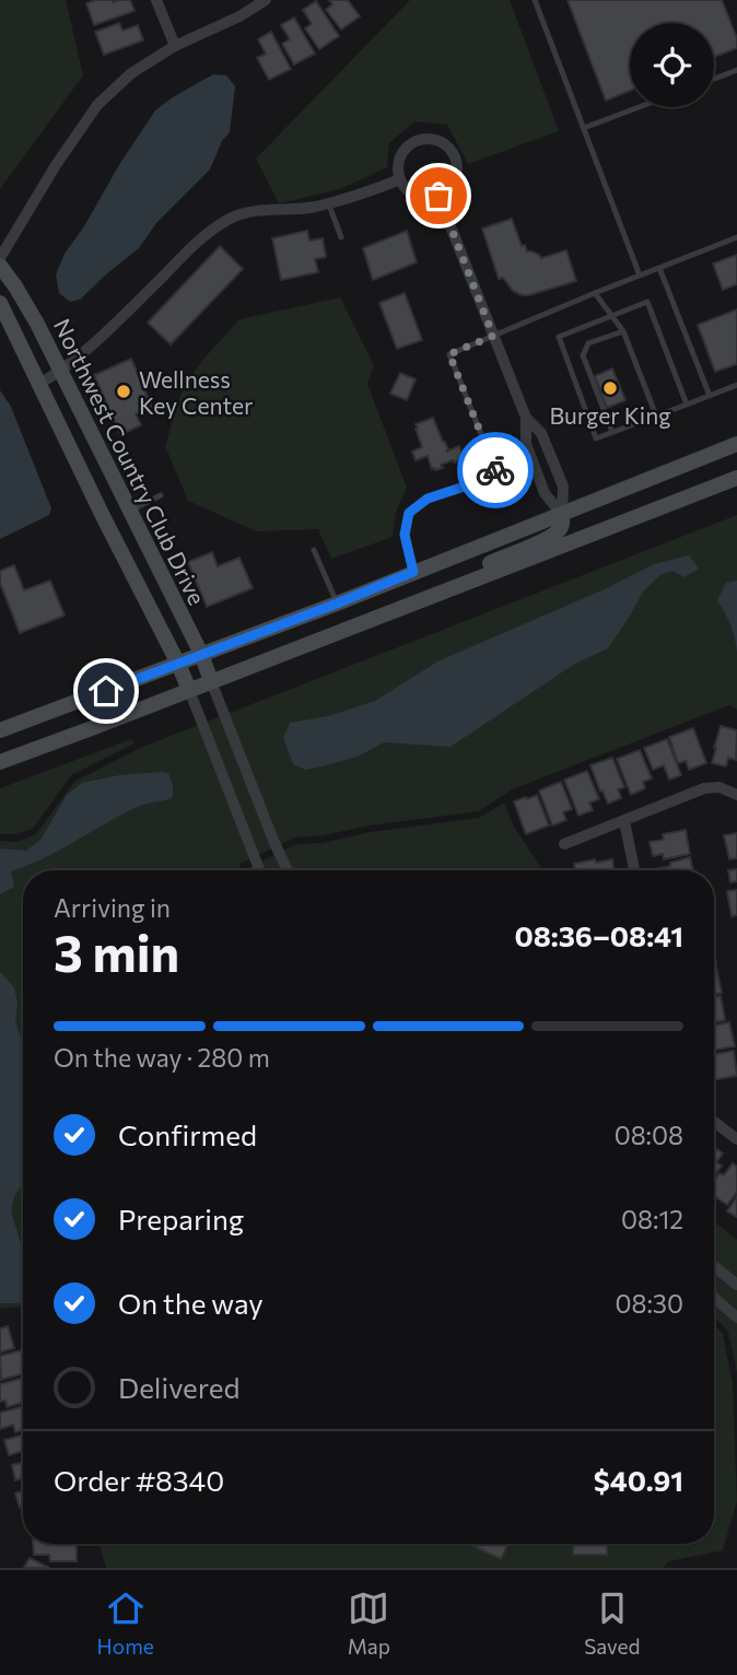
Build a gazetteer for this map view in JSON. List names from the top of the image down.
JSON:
{
  "streets": {
    "main road": ["Northwest Country Club Drive"]
  },
  "places": ["Burger King", "Wellness Key Center"],
  "page": {
    "heading": ["3 min", "Arriving in", "08:36–08:41"],
    "panel": ["Order #8340", "$40.91"],
    "bar": "On the way · 280 m",
    "list": [
      ["Confirmed", "08:08"],
      ["Preparing", "08:12"],
      ["On the way", "08:30"],
      "Delivered"
    ],
    "tabs": ["Home", "Map", "Saved"]
  }
}
